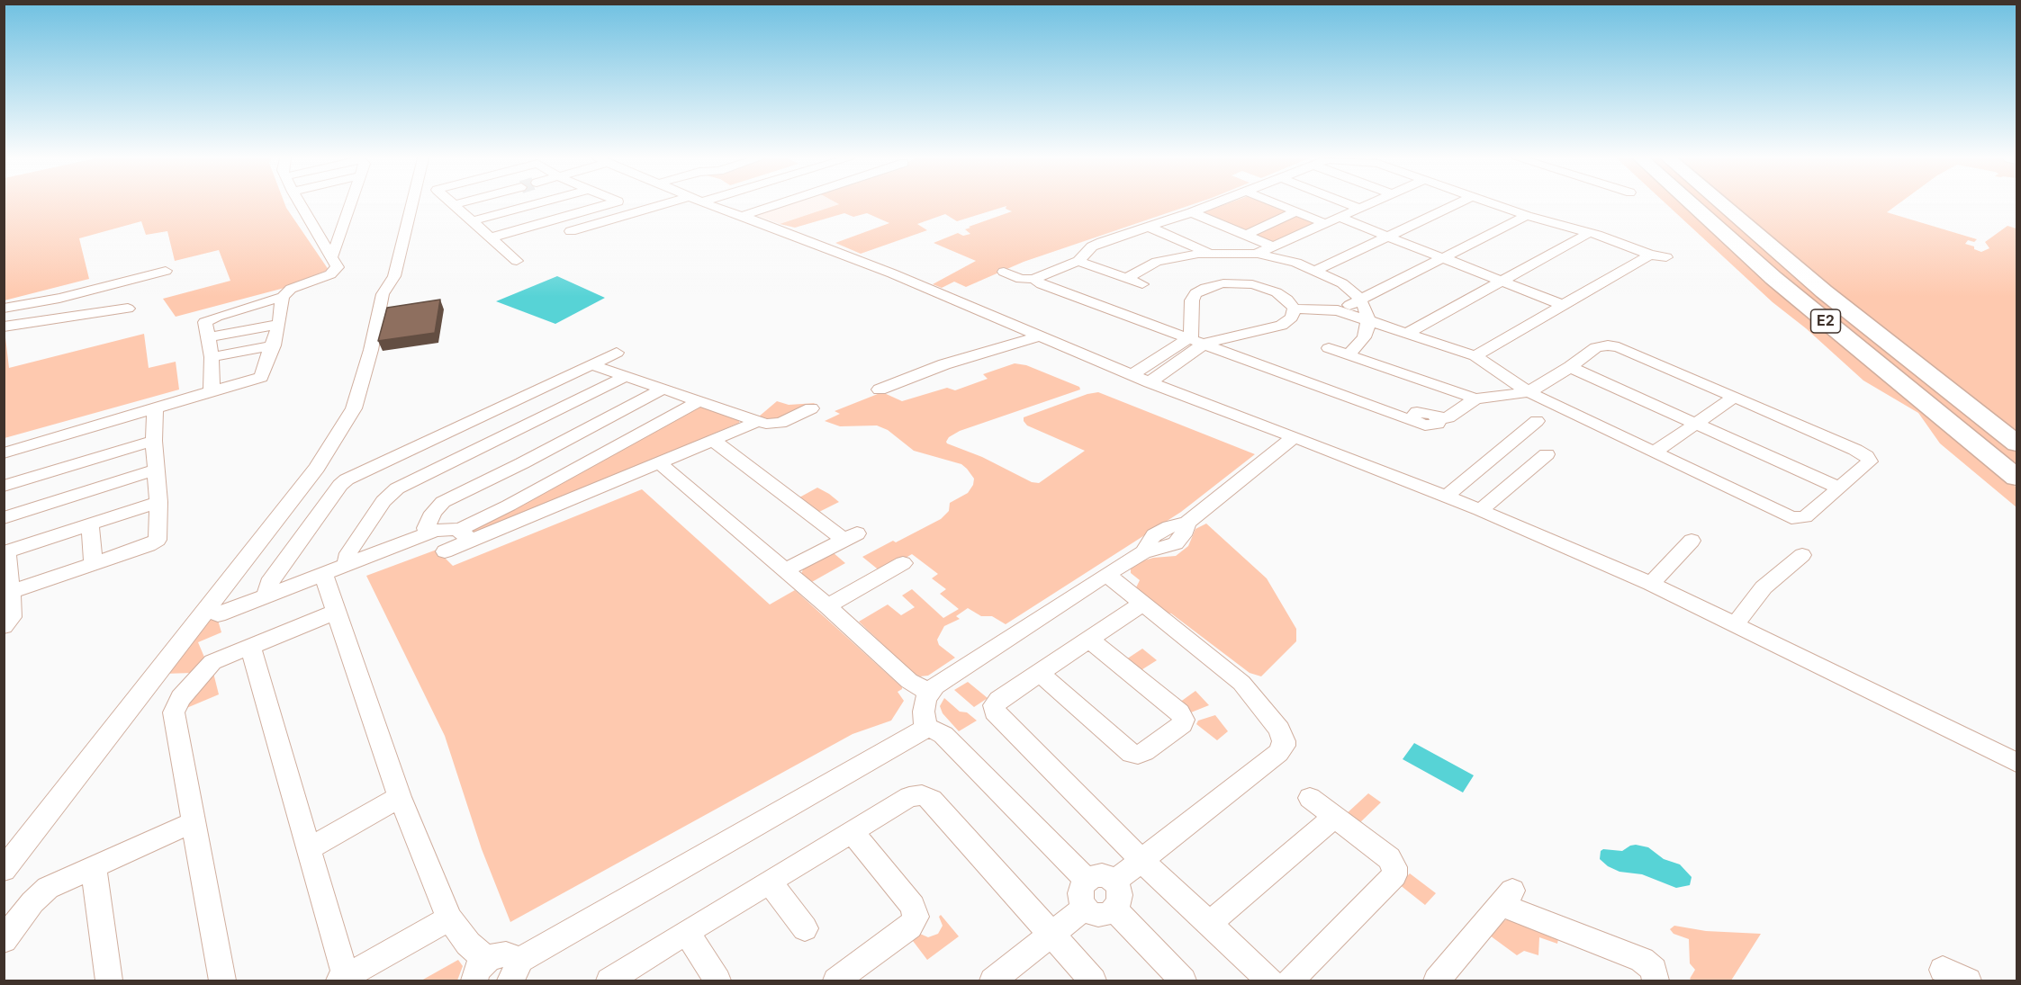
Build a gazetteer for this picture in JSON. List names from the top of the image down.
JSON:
{
  "streets": {
    "highway": ["E2"]
  }
}
